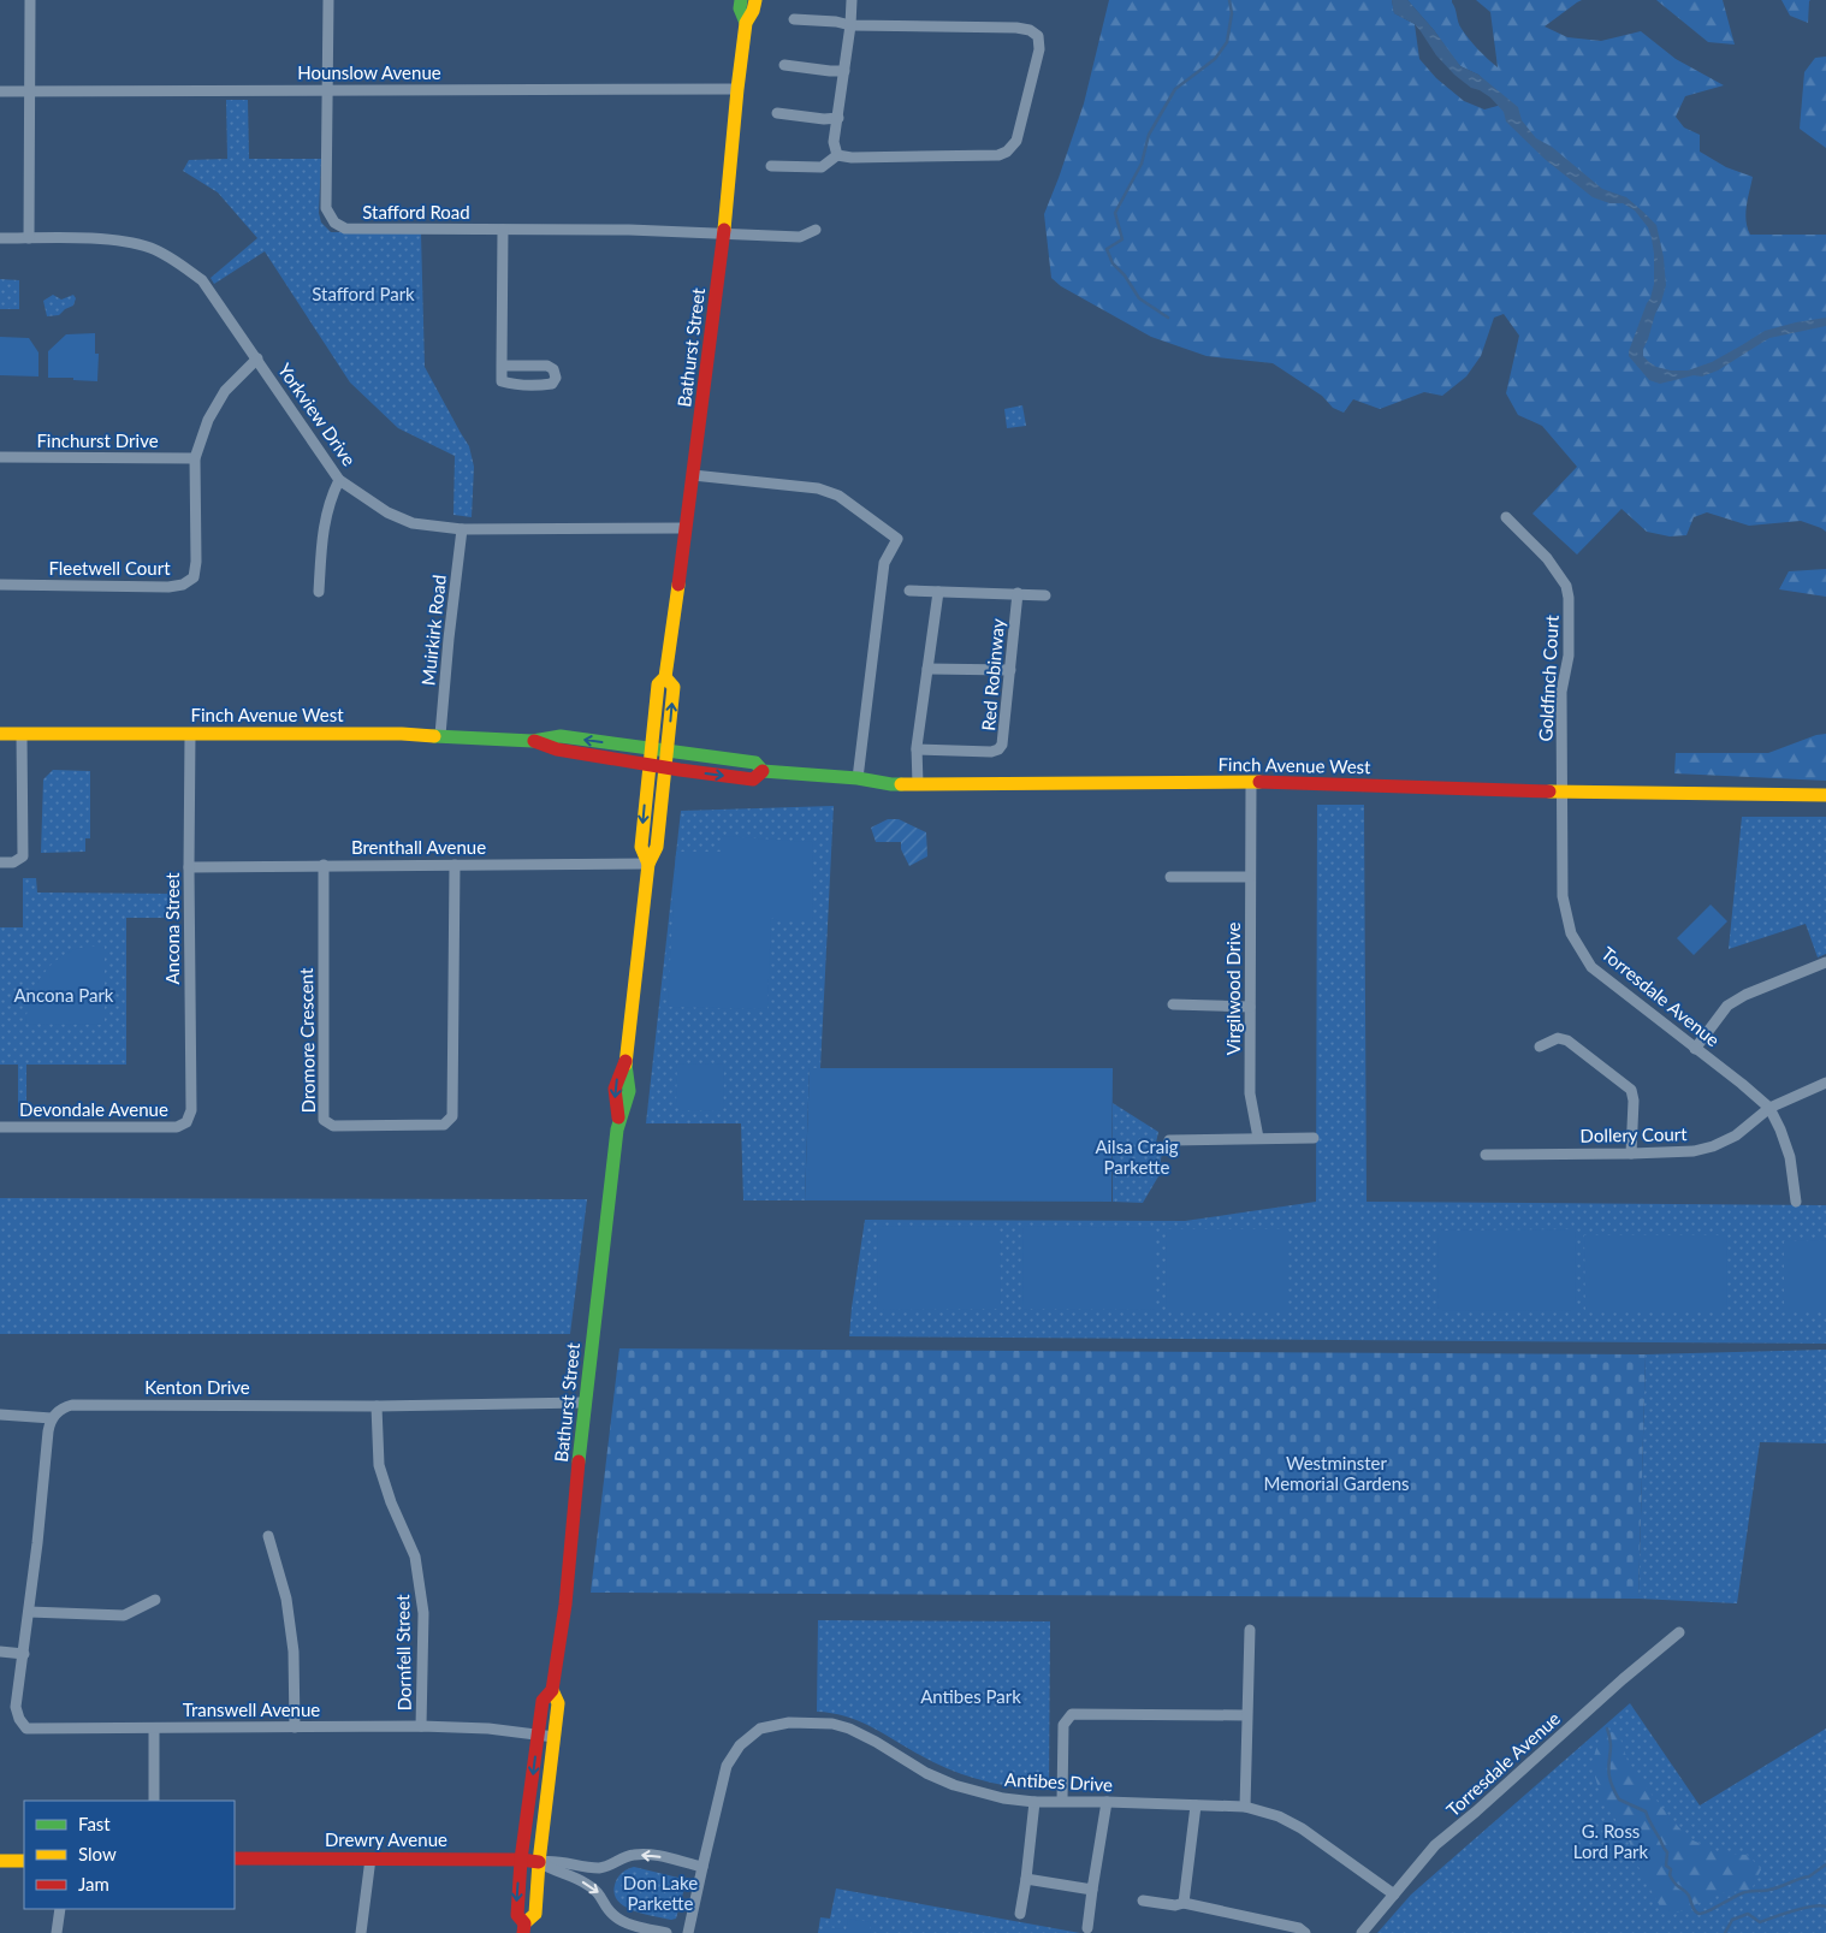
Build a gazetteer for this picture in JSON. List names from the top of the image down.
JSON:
{
  "streets": {
    "main road": ["Bathurst Street", "Finch Avenue West", "Drewry Avenue"],
    "street": [
      "Hounslow Avenue",
      "Stafford Road",
      "Yorkview Drive",
      "Finchurst Drive",
      "Fleetwell Court",
      "Muirkirk Road",
      "Red Robinway",
      "Goldfinch Court",
      "Brenthall Avenue",
      "Ancona Street",
      "Virgilwood Drive",
      "Torresdale Avenue",
      "Dromore Crescent",
      "Devondale Avenue",
      "Dollery Court",
      "Kenton Drive",
      "Dornfell Street",
      "Transwell Avenue",
      "Antibes Drive"
    ]
  },
  "crossings": [
    ["Hounslow Avenue", "Stafford Road"],
    ["Hounslow Avenue", "Bathurst Street"],
    ["Stafford Road", "Bathurst Street"],
    ["Bathurst Street", "Yorkview Drive"],
    ["Bathurst Street", "Finch Avenue West"],
    ["Bathurst Street", "Brenthall Avenue"],
    ["Bathurst Street", "Kenton Drive"],
    ["Bathurst Street", "Transwell Avenue"],
    ["Bathurst Street", "Drewry Avenue"],
    ["Yorkview Drive", "Fleetwell Court"],
    ["Yorkview Drive", "Muirkirk Road"],
    ["Finchurst Drive", "Fleetwell Court"],
    ["Muirkirk Road", "Finch Avenue West"],
    ["Goldfinch Court", "Finch Avenue West"],
    ["Goldfinch Court", "Torresdale Avenue"],
    ["Finch Avenue West", "Ancona Street"],
    ["Finch Avenue West", "Virgilwood Drive"],
    ["Finch Avenue West", "Torresdale Avenue"],
    ["Brenthall Avenue", "Ancona Street"],
    ["Brenthall Avenue", "Dromore Crescent"],
    ["Ancona Street", "Devondale Avenue"],
    ["Torresdale Avenue", "Dollery Court"],
    ["Torresdale Avenue", "Antibes Drive"],
    ["Kenton Drive", "Dornfell Street"],
    ["Dornfell Street", "Transwell Avenue"]
  ],
  "parks": [
    "Stafford Park",
    "Ancona Park",
    "Ailsa Craig Parkette",
    "Westminster Memorial Gardens",
    "Antibes Park",
    "G. Ross Lord Park",
    "Don Lake Parkette"
  ],
  "legend": ["Fast", "Slow", "Jam"]
}
